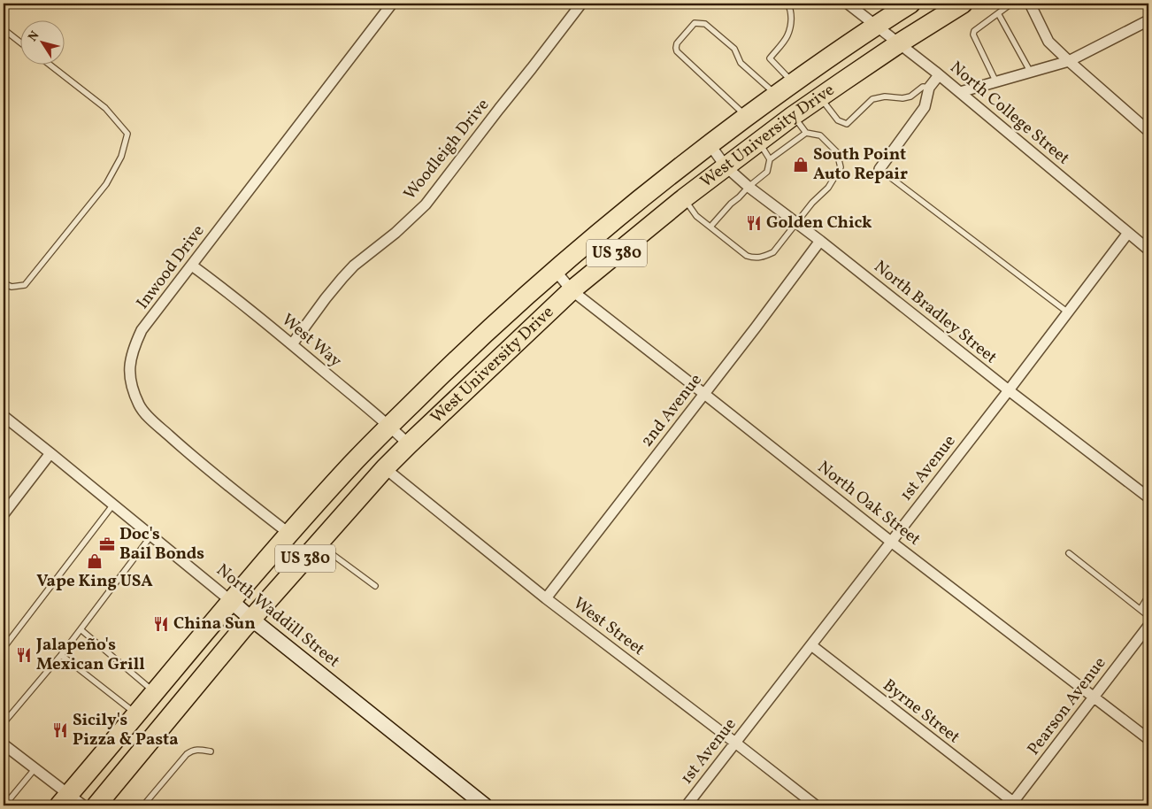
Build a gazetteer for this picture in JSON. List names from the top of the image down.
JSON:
{
  "streets": {
    "highway": ["West University Drive", "US 380"],
    "street": [
      "North College Street",
      "Woodleigh Drive",
      "Inwood Drive",
      "North Bradley Street",
      "West Way",
      "2nd Avenue",
      "1st Avenue",
      "North Oak Street",
      "North Waddill Street",
      "West Street",
      "Pearson Avenue",
      "Byrne Street"
    ]
  },
  "crossings": [
    ["North College Street", "West University Drive"],
    ["North College Street", "1st Avenue"],
    ["West University Drive", "Inwood Drive"],
    ["West University Drive", "North Bradley Street"],
    ["West University Drive", "West Way"],
    ["West University Drive", "North Oak Street"],
    ["West University Drive", "North Waddill Street"],
    ["West University Drive", "West Street"],
    ["Woodleigh Drive", "West Way"],
    ["Inwood Drive", "West Way"],
    ["North Bradley Street", "2nd Avenue"],
    ["North Bradley Street", "1st Avenue"],
    ["2nd Avenue", "North Oak Street"],
    ["2nd Avenue", "West Street"],
    ["1st Avenue", "North Oak Street"],
    ["1st Avenue", "West Street"],
    ["1st Avenue", "Byrne Street"],
    ["North Oak Street", "Pearson Avenue"],
    ["Pearson Avenue", "Byrne Street"]
  ],
  "places": {
    "shop": ["South Point Auto Repair", "Vape King USA"],
    "restaurant": [
      "Golden Chick",
      "China Sun",
      "Jalapeño's Mexican Grill",
      "Sicily's Pizza & Pasta"
    ],
    "office": ["Doc's Bail Bonds"]
  },
  "north": "top left"
}
